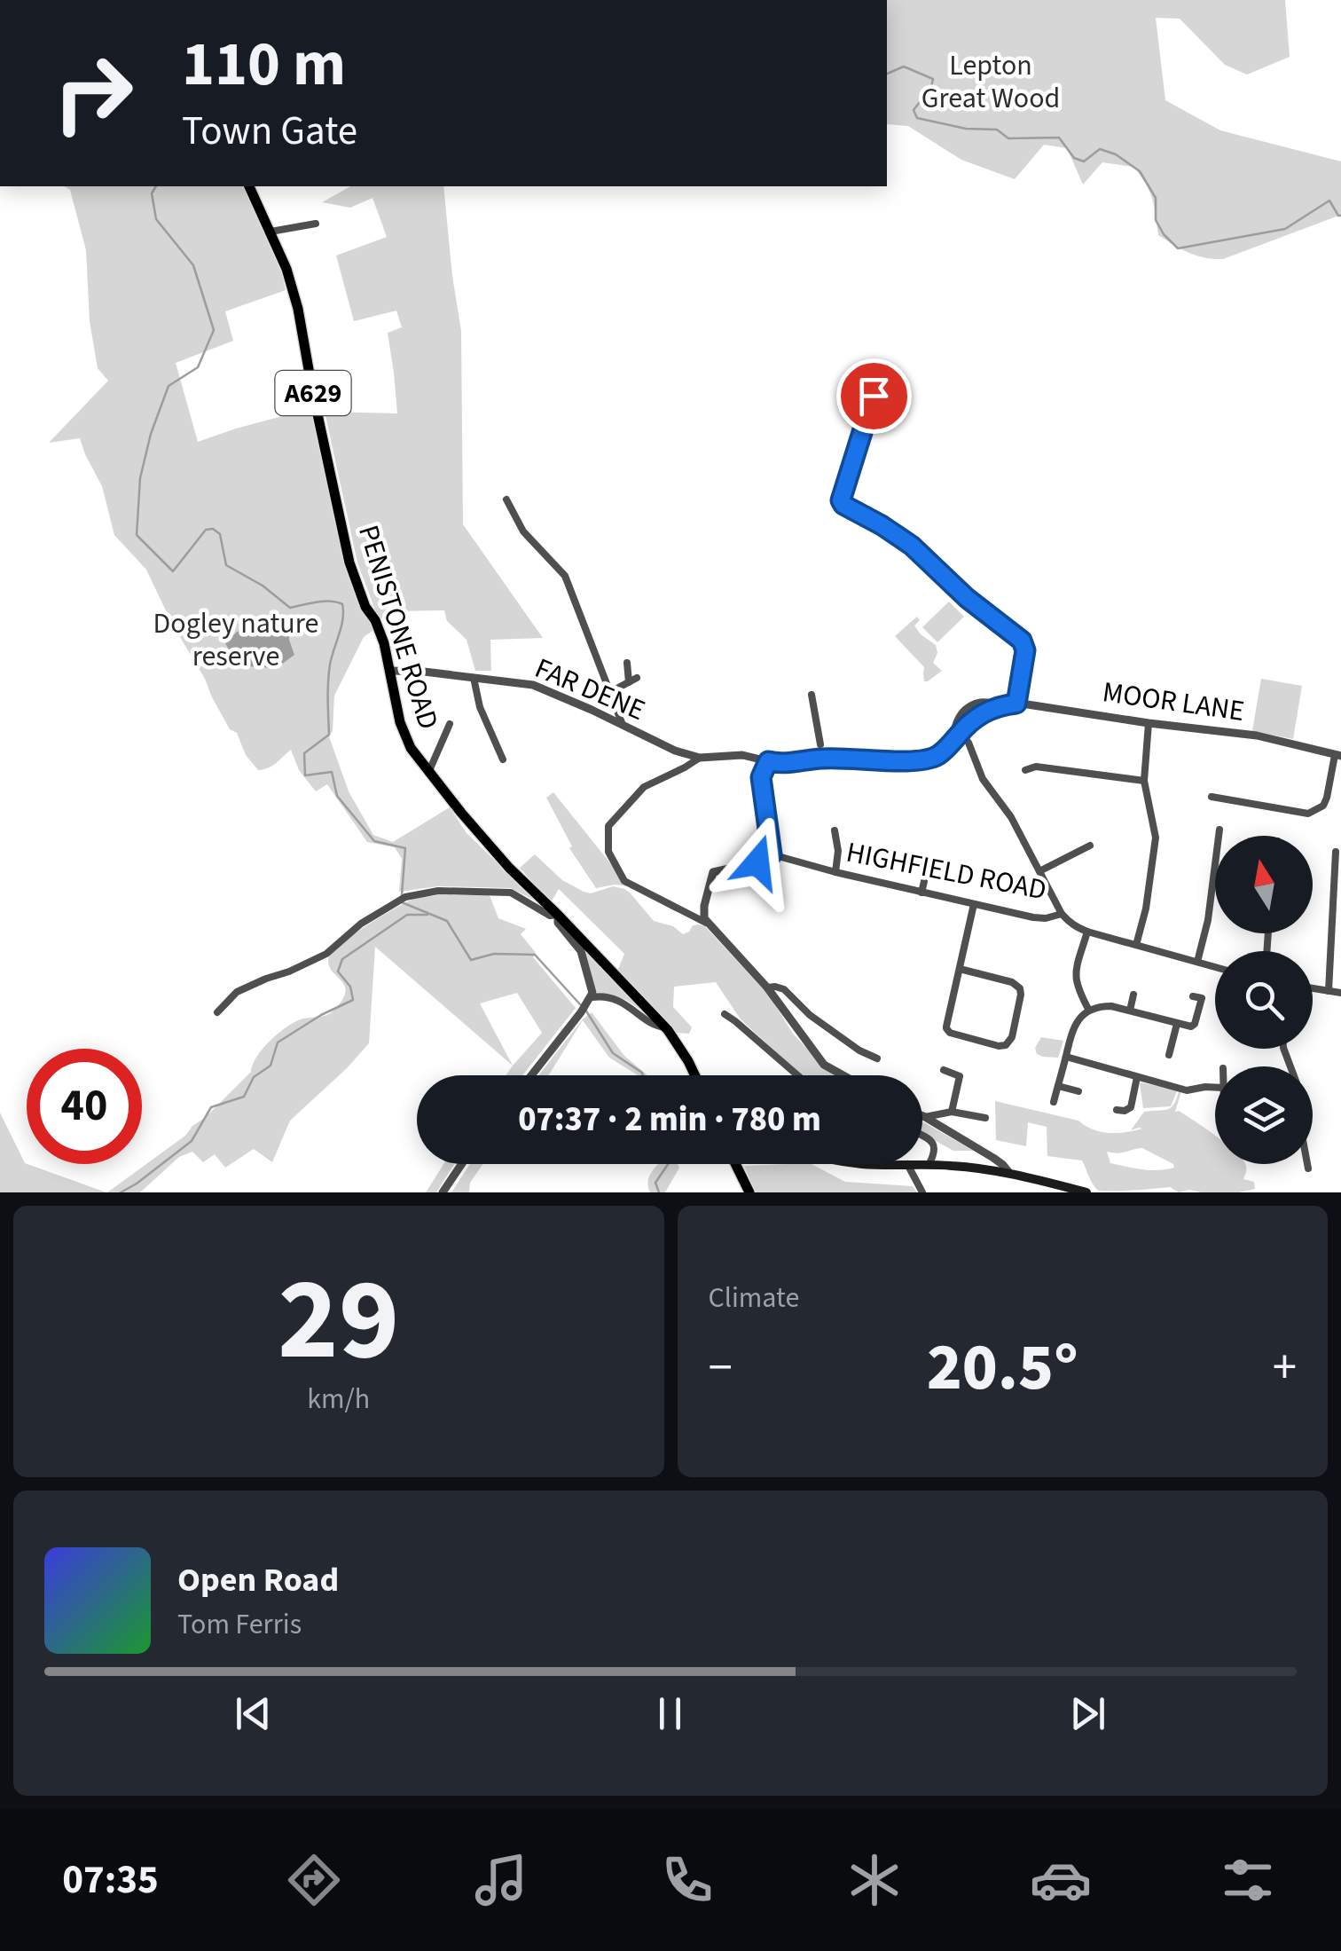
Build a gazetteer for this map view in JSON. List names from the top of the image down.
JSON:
{
  "streets": {
    "highway": ["A629", "PENISTONE ROAD"],
    "street": ["FAR DENE", "MOOR LANE", "HIGHFIELD ROAD"]
  },
  "crossings": [
    ["PENISTONE ROAD", "FAR DENE"],
    ["FAR DENE", "MOOR LANE"]
  ],
  "parks": ["Lepton Great Wood", "Dogley nature reserve"],
  "north": "top",
  "page": {
    "turn": ["110 m", "Town Gate"],
    "limit": "40",
    "trip": "07:37 · 2 min · 780 m",
    "tile": [
      ["29", "km/h"],
      "Climate"
    ],
    "heat": ["−", "20.5°", "+"],
    "song": ["Open Road", "Tom Ferris"],
    "tabs": "07:35"
  }
}
